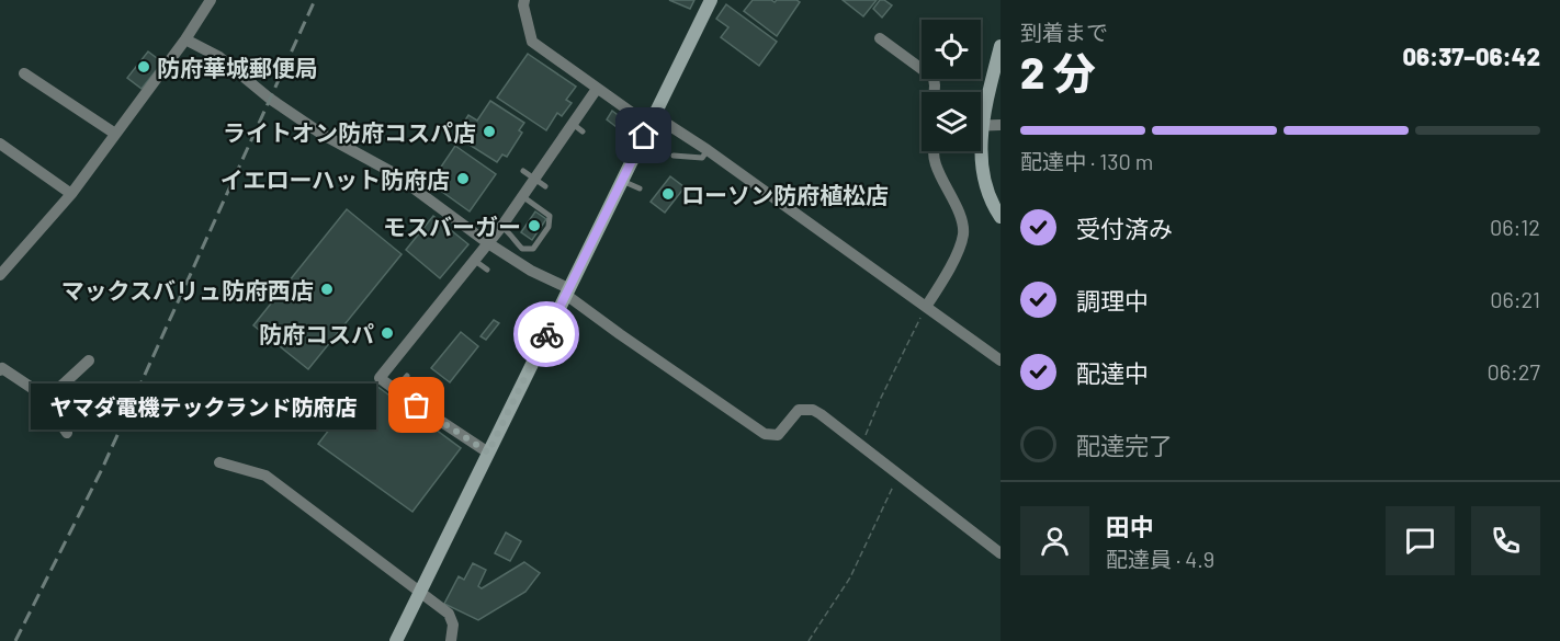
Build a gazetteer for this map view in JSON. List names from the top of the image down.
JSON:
{
  "places": [
    "防府華城郵便局",
    "ライトオン防府コスパ店",
    "イエローハット防府店",
    "ローソン防府植松店",
    "モスバーガー",
    "マックスバリュ防府西店",
    "防府コスパ",
    "ヤマダ電機テックランド防府店"
  ],
  "page": {
    "heading": ["2 分", "到着まで", "06:37–06:42"],
    "panel": ["田中", "配達員 · 4.9"],
    "bar": "配達中 · 130 m",
    "list": [
      ["受付済み", "06:12"],
      ["調理中", "06:21"],
      ["配達中", "06:27"],
      "配達完了"
    ],
    "bubble": "ヤマダ電機テックランド防府店"
  }
}
